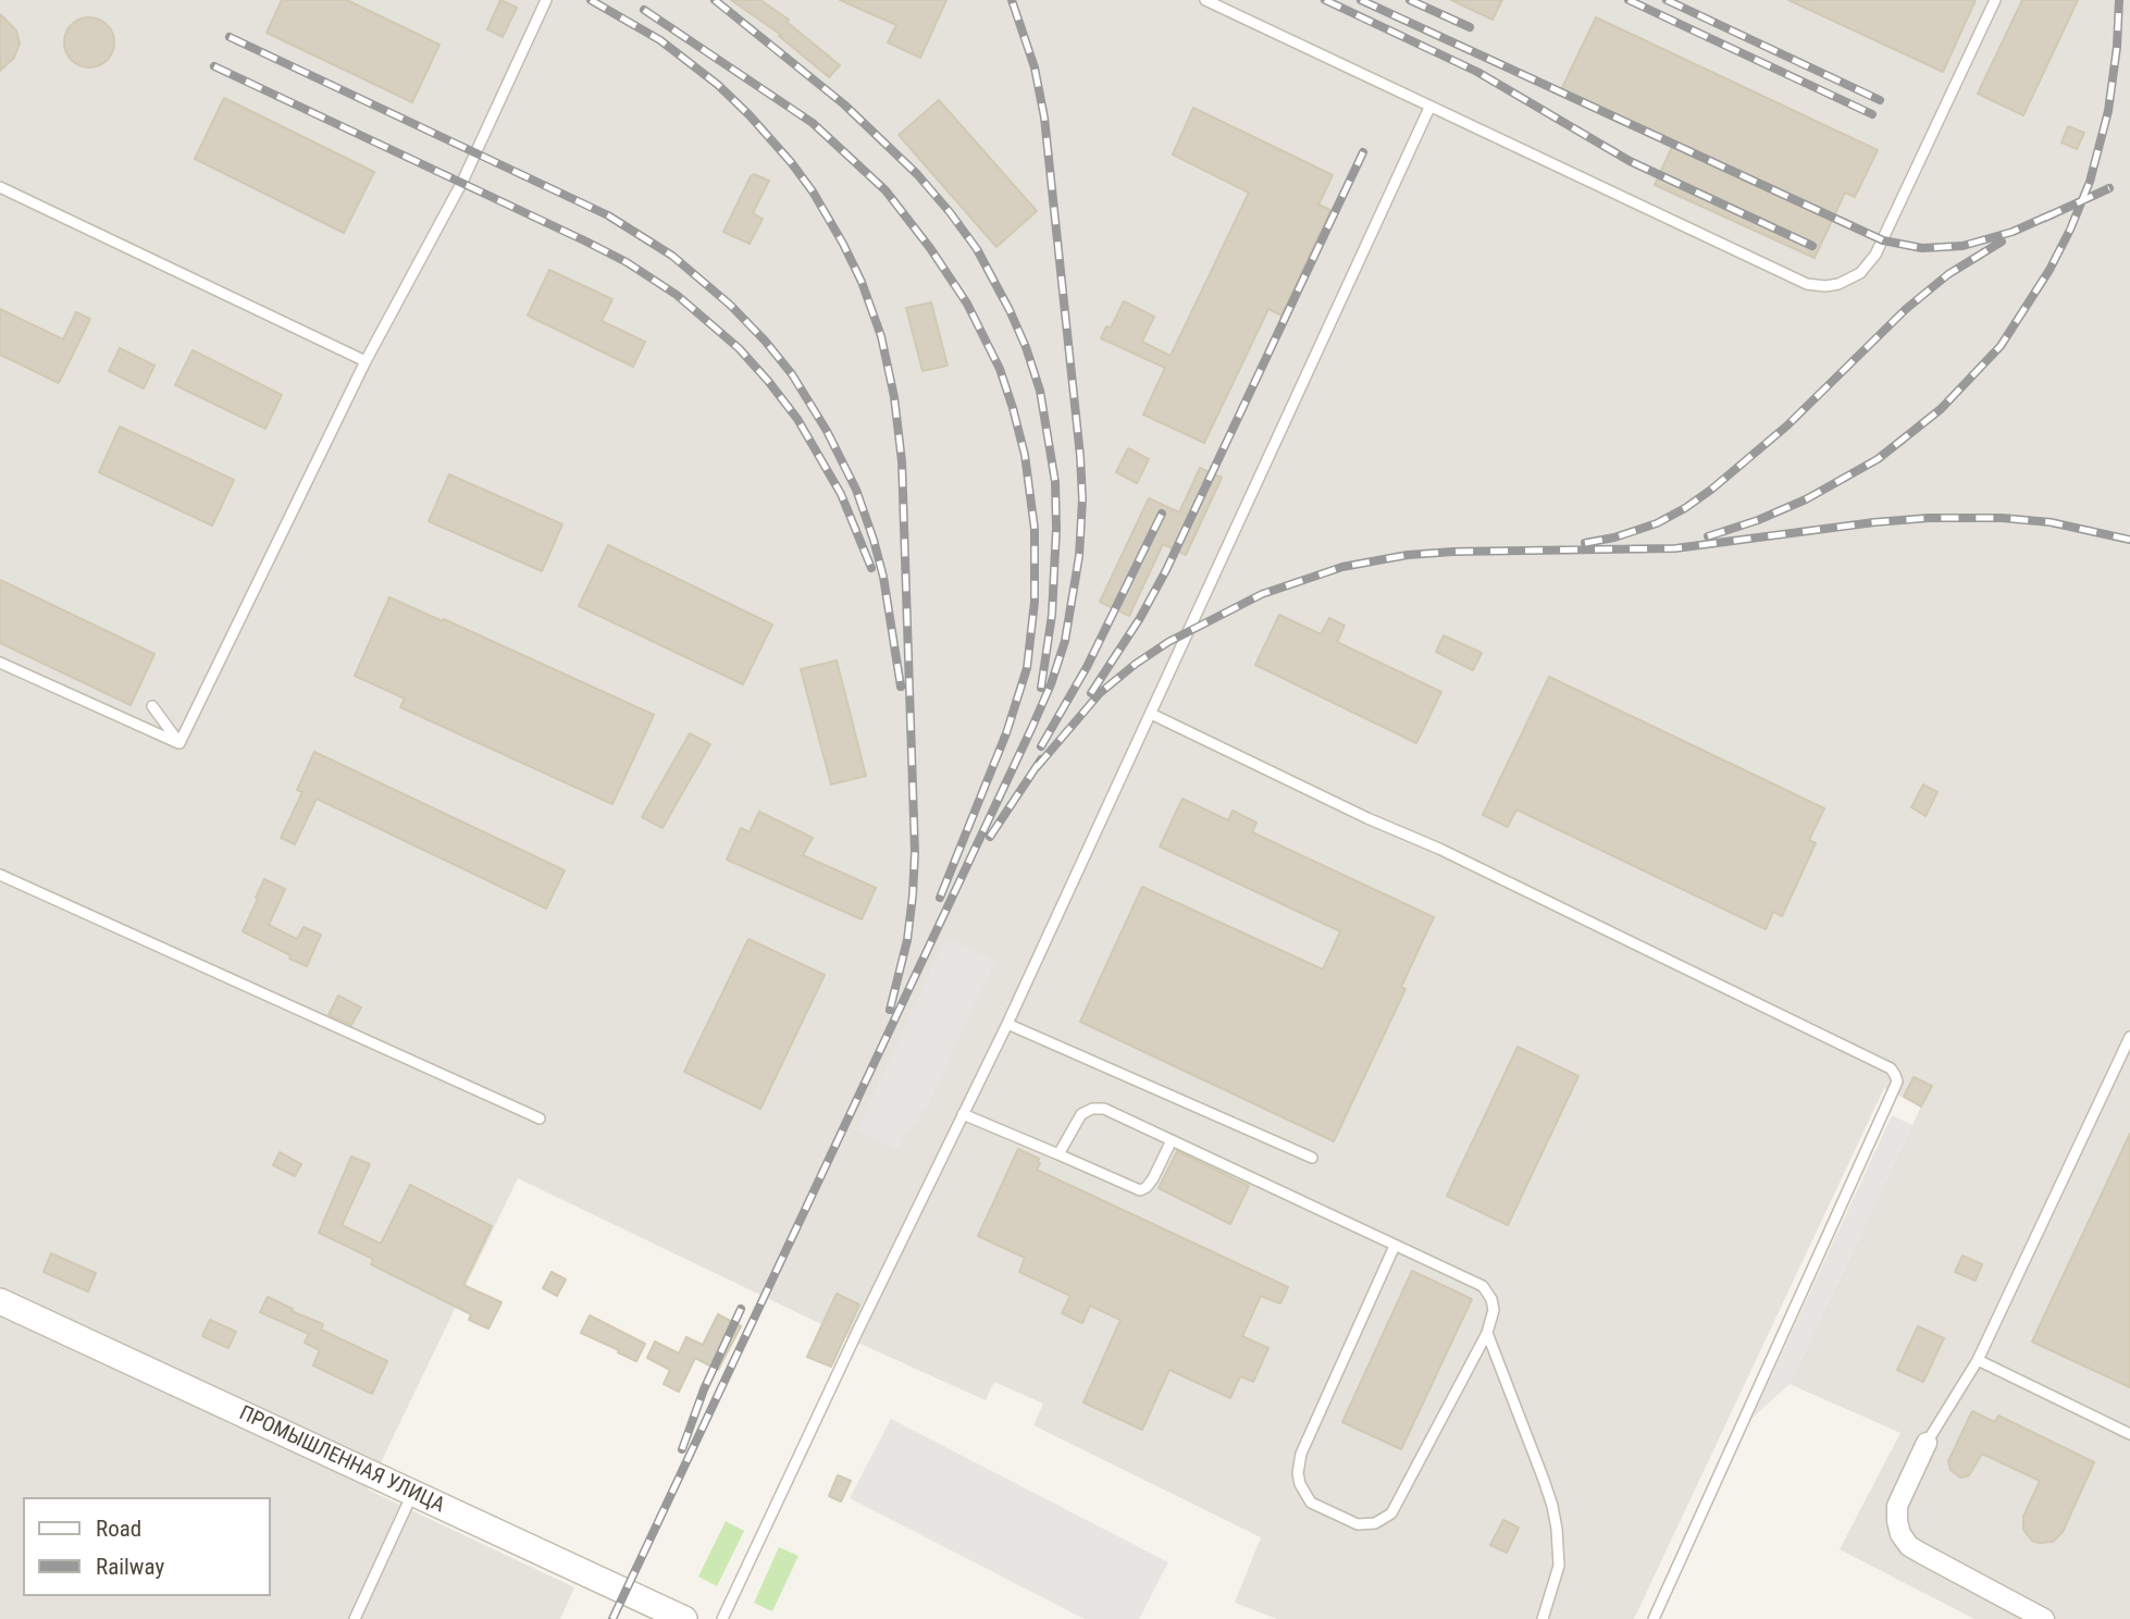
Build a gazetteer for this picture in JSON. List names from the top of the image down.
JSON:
{
  "streets": {
    "street": ["ПРОМЫШЛЕННАЯ УЛИЦА"]
  },
  "legend": ["Road", "Railway"]
}
